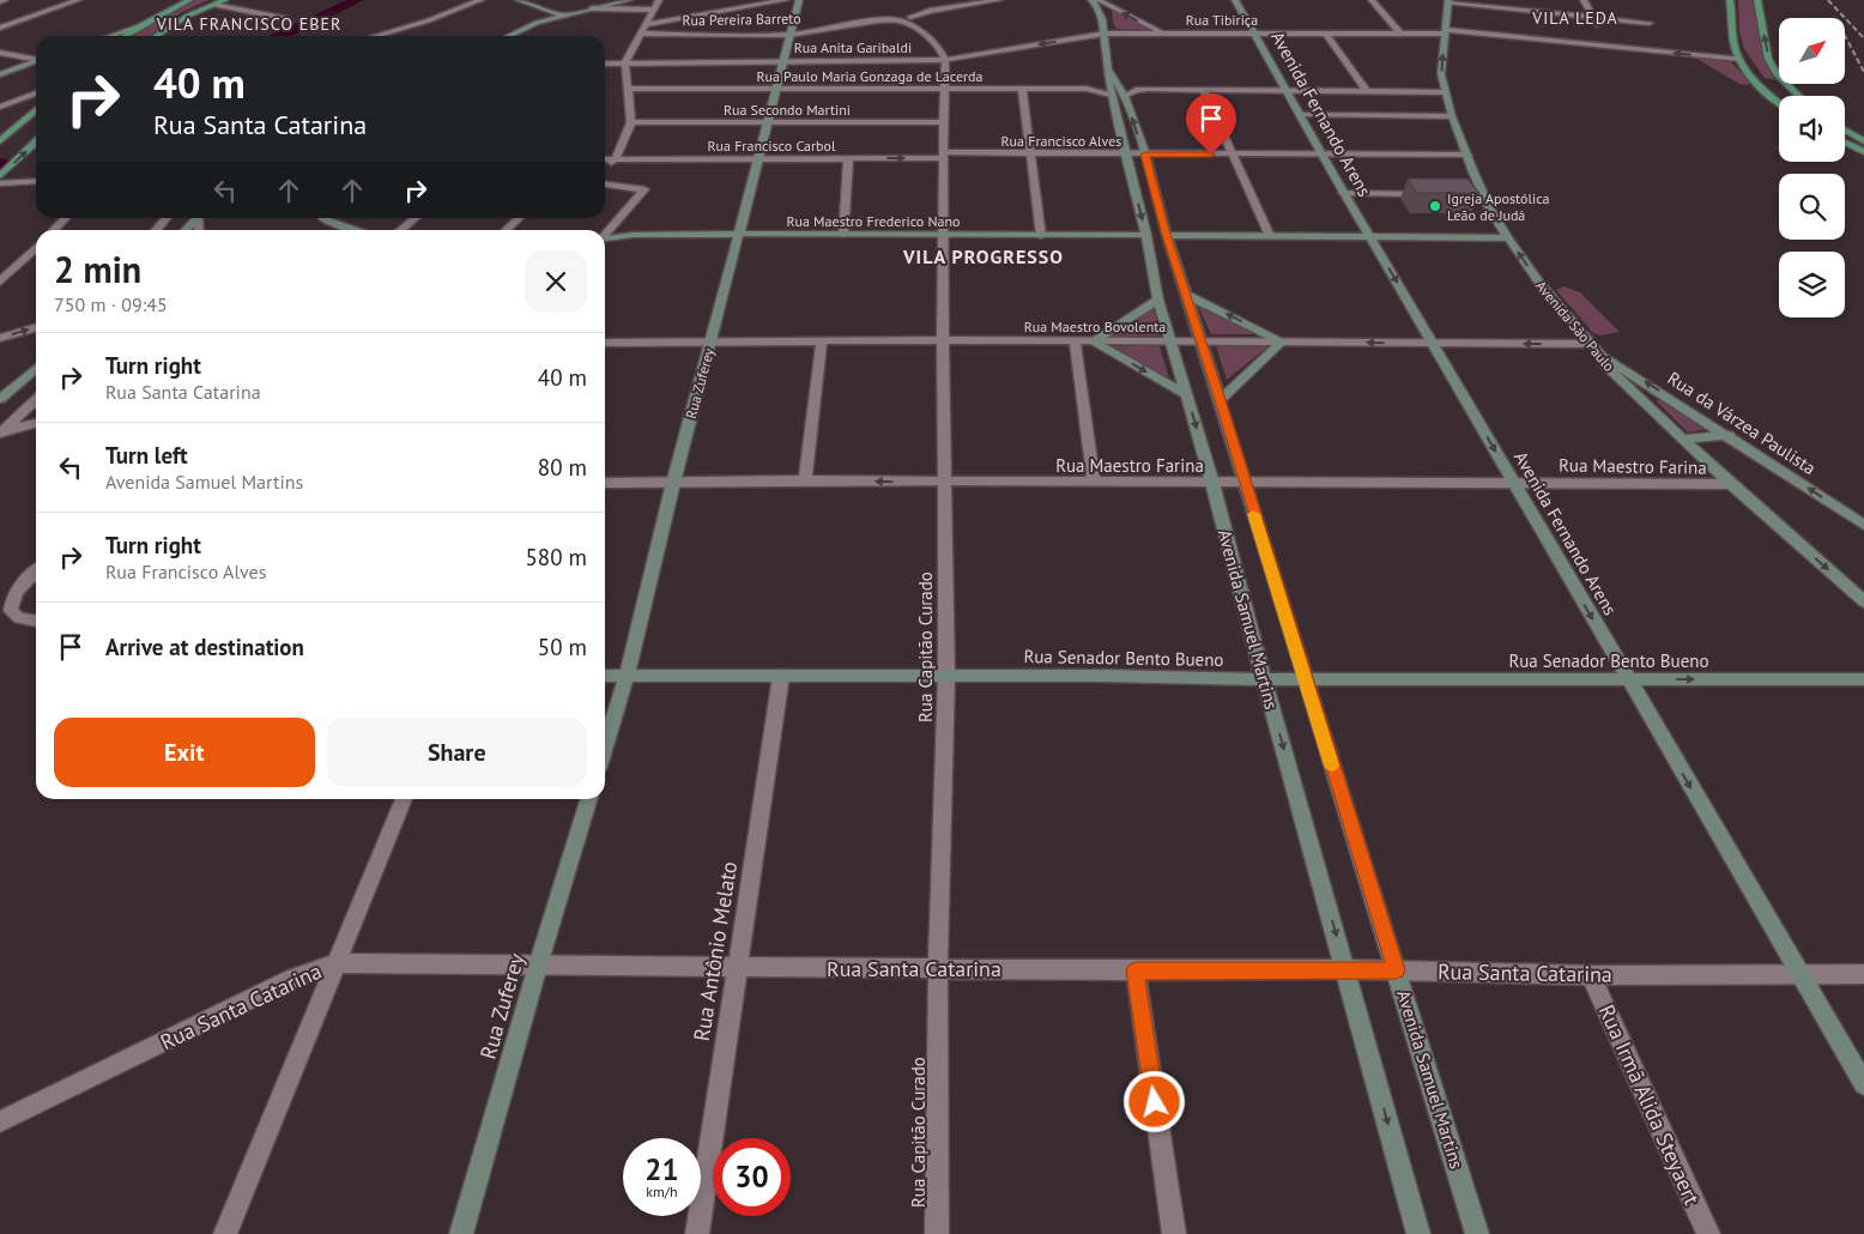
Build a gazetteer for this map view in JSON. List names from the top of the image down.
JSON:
{
  "streets": {
    "main road": [
      "Avenida Fernando Arens",
      "Rua Maestro Frederico Nano",
      "Avenida São Paulo",
      "Rua Zuferey",
      "Rua da Várzea Paulista",
      "Avenida Samuel Martins",
      "Rua Senador Bento Bueno"
    ],
    "street": [
      "Rua Pereira Barreto",
      "Rua Tibiriça",
      "Rua Anita Garibaldi",
      "Rua Paulo Maria Gonzaga de Lacerda",
      "Rua Secondo Martini",
      "Rua Francisco Alves",
      "Rua Francisco Carbol",
      "Rua Maestro Bovolenta",
      "Rua Maestro Farina",
      "Rua Capitão Curado",
      "Rua Antônio Melato",
      "Rua Santa Catarina",
      "Rua Irmã Alida Steyaert"
    ]
  },
  "crossings": [
    ["Rua Pereira Barreto", "Rua Zuferey"],
    ["Rua Tibiriça", "Rua Anita Garibaldi"],
    ["Rua Tibiriça", "Avenida Fernando Arens"],
    ["Rua Tibiriça", "Avenida São Paulo"],
    ["Rua Tibiriça", "Avenida Samuel Martins"],
    ["Rua Anita Garibaldi", "Rua Zuferey"],
    ["Rua Anita Garibaldi", "Avenida Samuel Martins"],
    ["Rua Anita Garibaldi", "Rua Capitão Curado"],
    ["Rua Paulo Maria Gonzaga de Lacerda", "Rua Zuferey"],
    ["Rua Paulo Maria Gonzaga de Lacerda", "Avenida Samuel Martins"],
    ["Rua Paulo Maria Gonzaga de Lacerda", "Rua Capitão Curado"],
    ["Rua Secondo Martini", "Rua Zuferey"],
    ["Rua Secondo Martini", "Rua Capitão Curado"],
    ["Avenida Fernando Arens", "Rua Francisco Alves"],
    ["Avenida Fernando Arens", "Rua Maestro Bovolenta"],
    ["Avenida Fernando Arens", "Rua Maestro Farina"],
    ["Avenida Fernando Arens", "Rua Senador Bento Bueno"],
    ["Avenida Fernando Arens", "Rua Santa Catarina"],
    ["Rua Francisco Alves", "Rua Francisco Carbol"],
    ["Rua Francisco Alves", "Avenida São Paulo"],
    ["Rua Francisco Alves", "Avenida Samuel Martins"],
    ["Rua Francisco Alves", "Rua Capitão Curado"],
    ["Rua Francisco Carbol", "Rua Zuferey"],
    ["Rua Francisco Carbol", "Rua Capitão Curado"],
    ["Rua Maestro Frederico Nano", "Rua Zuferey"],
    ["Rua Maestro Frederico Nano", "Avenida Samuel Martins"],
    ["Rua Maestro Frederico Nano", "Rua Capitão Curado"],
    ["Rua Maestro Bovolenta", "Avenida São Paulo"],
    ["Rua Maestro Bovolenta", "Rua Zuferey"],
    ["Rua Maestro Bovolenta", "Avenida Samuel Martins"],
    ["Rua Maestro Bovolenta", "Rua Capitão Curado"],
    ["Avenida São Paulo", "Rua da Várzea Paulista"],
    ["Avenida São Paulo", "Rua Maestro Farina"],
    ["Rua Zuferey", "Rua Maestro Farina"],
    ["Rua Zuferey", "Rua Senador Bento Bueno"],
    ["Rua Zuferey", "Rua Santa Catarina"],
    ["Rua Maestro Farina", "Avenida Samuel Martins"],
    ["Rua Maestro Farina", "Rua Capitão Curado"],
    ["Avenida Samuel Martins", "Rua Senador Bento Bueno"],
    ["Avenida Samuel Martins", "Rua Santa Catarina"],
    ["Rua Capitão Curado", "Rua Senador Bento Bueno"],
    ["Rua Capitão Curado", "Rua Santa Catarina"],
    ["Rua Senador Bento Bueno", "Rua Antônio Melato"],
    ["Rua Antônio Melato", "Rua Santa Catarina"],
    ["Rua Santa Catarina", "Rua Irmã Alida Steyaert"]
  ],
  "one_way": ["Avenida Fernando Arens", "Rua da Várzea Paulista"],
  "districts": ["VILA LEDA", "VILA FRANCISCO EBER", "VILA PROGRESSO"],
  "places": ["Igreja Apostólica Leão de Judá"],
  "north": "top right",
  "page": {
    "turn": ["40 m", "Rua Santa Catarina"],
    "heading": ["2 min", "750 m · 09:45"],
    "list": [
      {
        "name": "Turn right",
        "note": "Rua Santa Catarina",
        "value": "40 m"
      },
      {
        "name": "Turn left",
        "note": "Avenida Samuel Martins",
        "value": "80 m"
      },
      {
        "name": "Turn right",
        "note": "Rua Francisco Alves",
        "value": "580 m"
      },
      {
        "name": "Arrive at destination",
        "value": "50 m"
      }
    ],
    "buttons": ["Exit", "Share"],
    "speed": "21 km/h",
    "limit": "30"
  }
}
